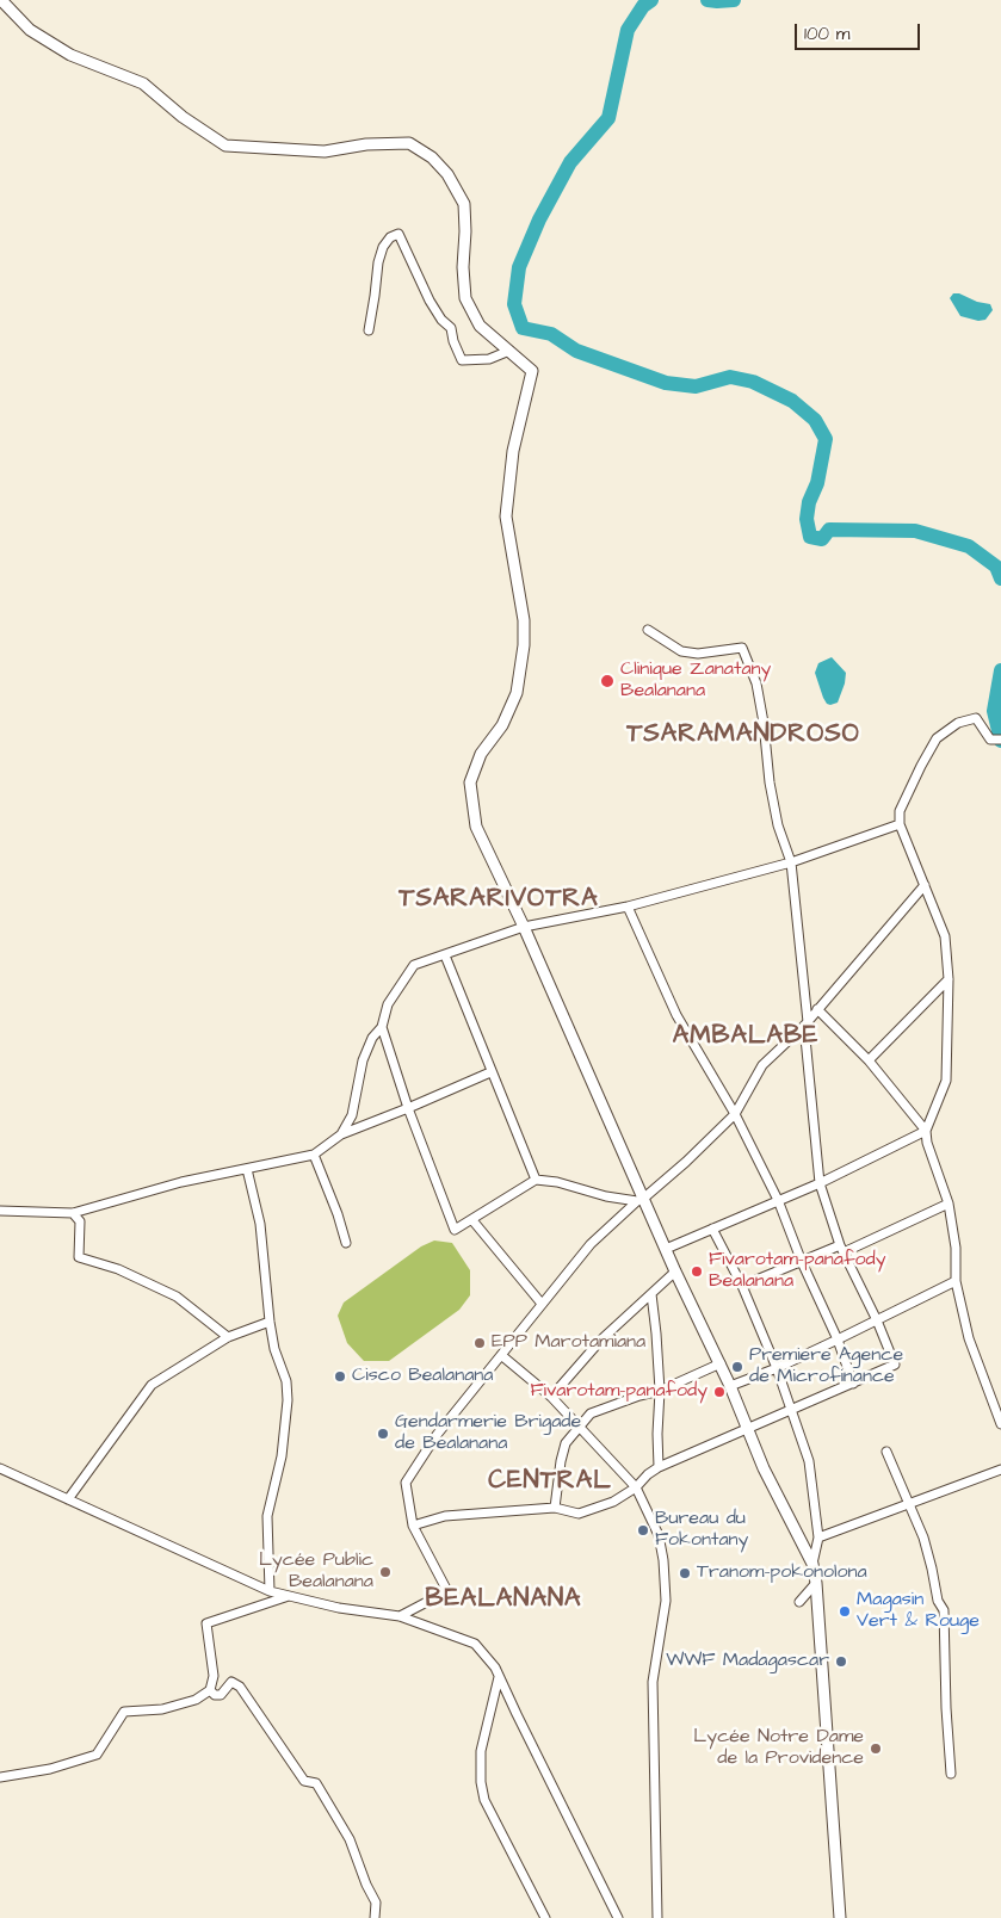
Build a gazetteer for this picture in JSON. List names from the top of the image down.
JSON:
{
  "districts": [
    "TSARAMANDROSO",
    "TSARARIVOTRA",
    "AMBALABE",
    "CENTRAL",
    "BEALANANA"
  ],
  "places": [
    "Clinique Zanatany Bealanana",
    "Fivarotam-panafody Bealanana",
    "EPP Marotamiana",
    "Premiere Agence de Microfinance",
    "Cisco Bealanana",
    "Fivarotam-panafody",
    "Gendarmerie Brigade de Bealanana",
    "Bureau du Fokontany",
    "Lycée Public Bealanana",
    "Tranom-pokonolona",
    "Magasin Vert & Rouge",
    "WWF Madagascar",
    "Lycée Notre Dame de la Providence"
  ],
  "scale_bar": "100 m"
}
